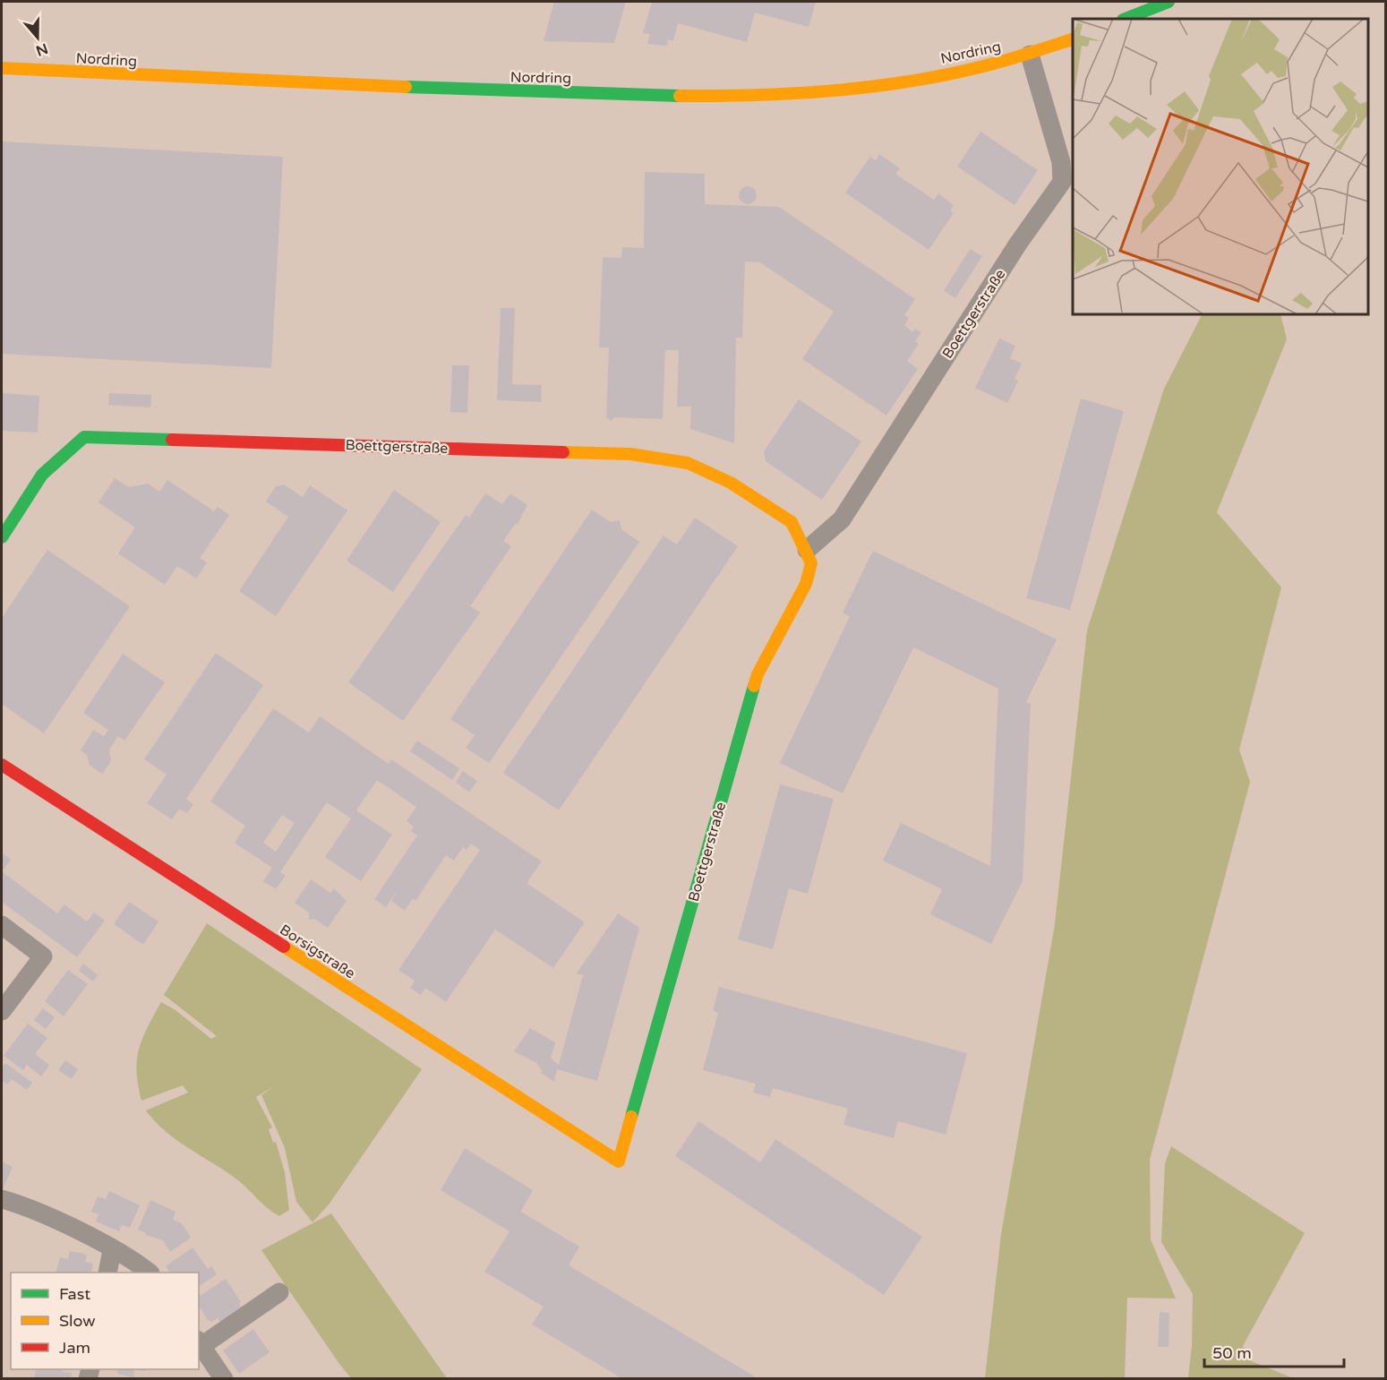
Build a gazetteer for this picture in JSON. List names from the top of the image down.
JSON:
{
  "streets": {
    "street": ["Nordring", "Boettgerstraße", "Borsigstraße"]
  },
  "crossings": [
    ["Nordring", "Boettgerstraße"],
    ["Boettgerstraße", "Borsigstraße"]
  ],
  "legend": ["Fast", "Slow", "Jam"],
  "scale_bar": "50 m",
  "north": "bottom"
}
